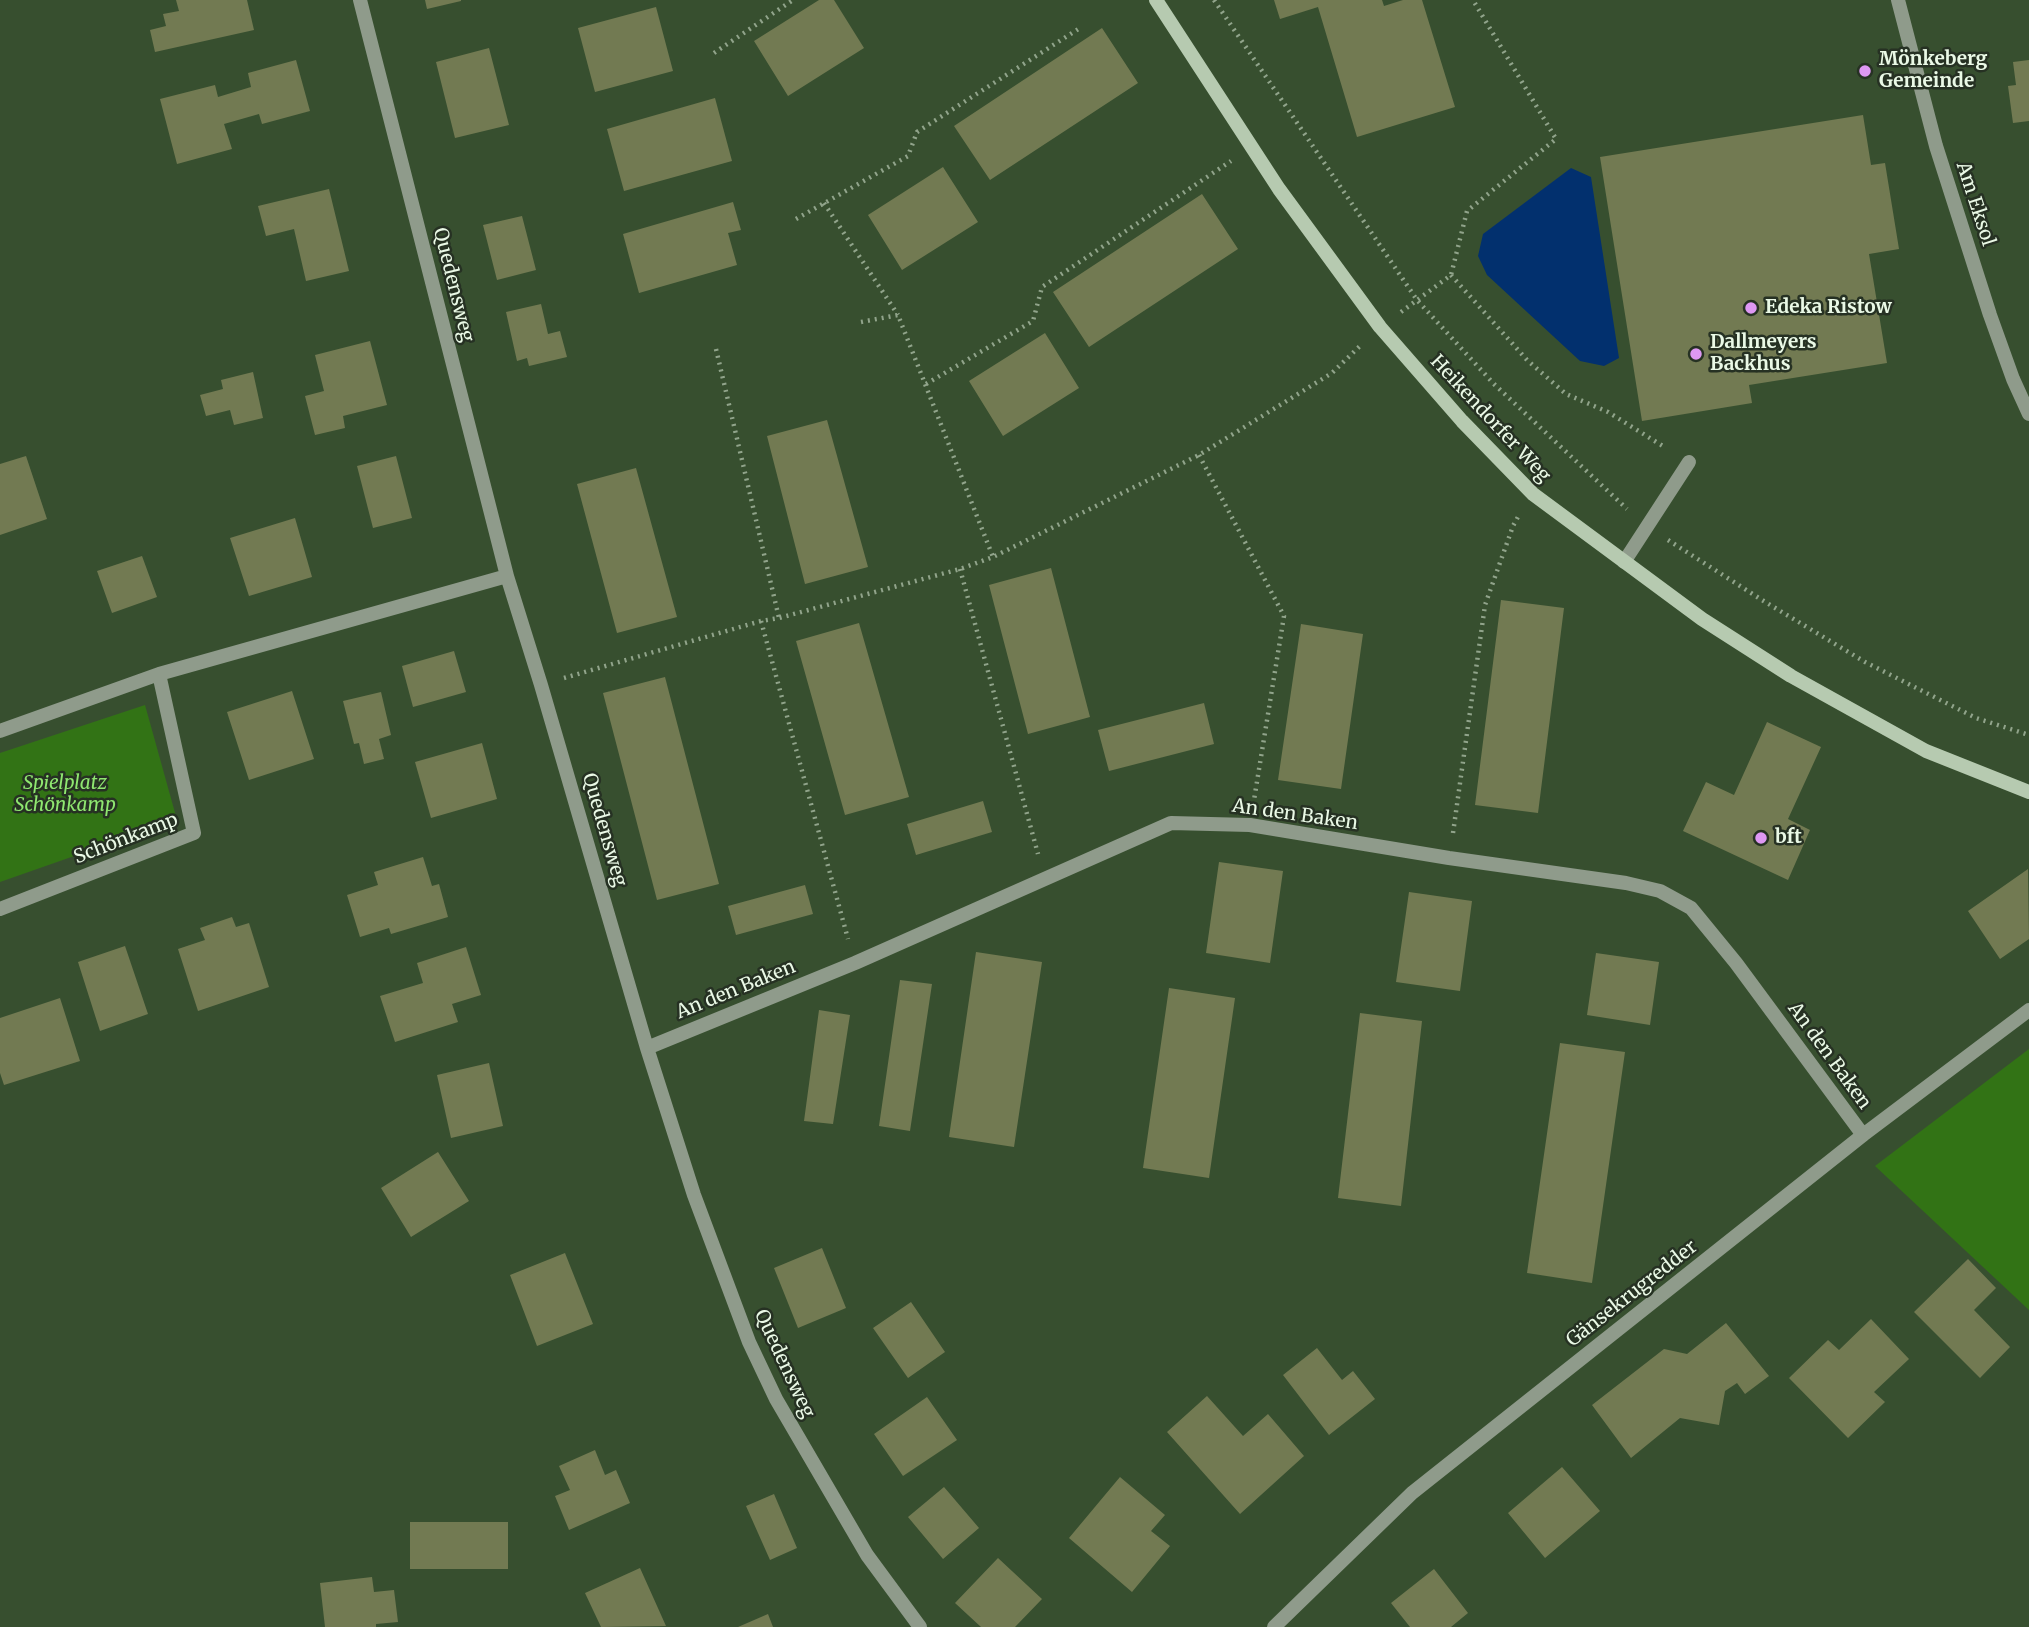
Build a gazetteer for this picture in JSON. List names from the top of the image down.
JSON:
{
  "streets": {
    "street": [
      "Am Eksol",
      "Quedensweg",
      "Heikendorfer Weg",
      "An den Baken",
      "Schönkamp",
      "Gänsekrugredder"
    ]
  },
  "crossings": [
    ["Quedensweg", "An den Baken"],
    ["An den Baken", "Gänsekrugredder"]
  ],
  "parks": ["Spielplatz Schönkamp"],
  "places": [
    "Mönkeberg Gemeinde",
    "Edeka Ristow",
    "Dallmeyers Backhus",
    "bft"
  ]
}
